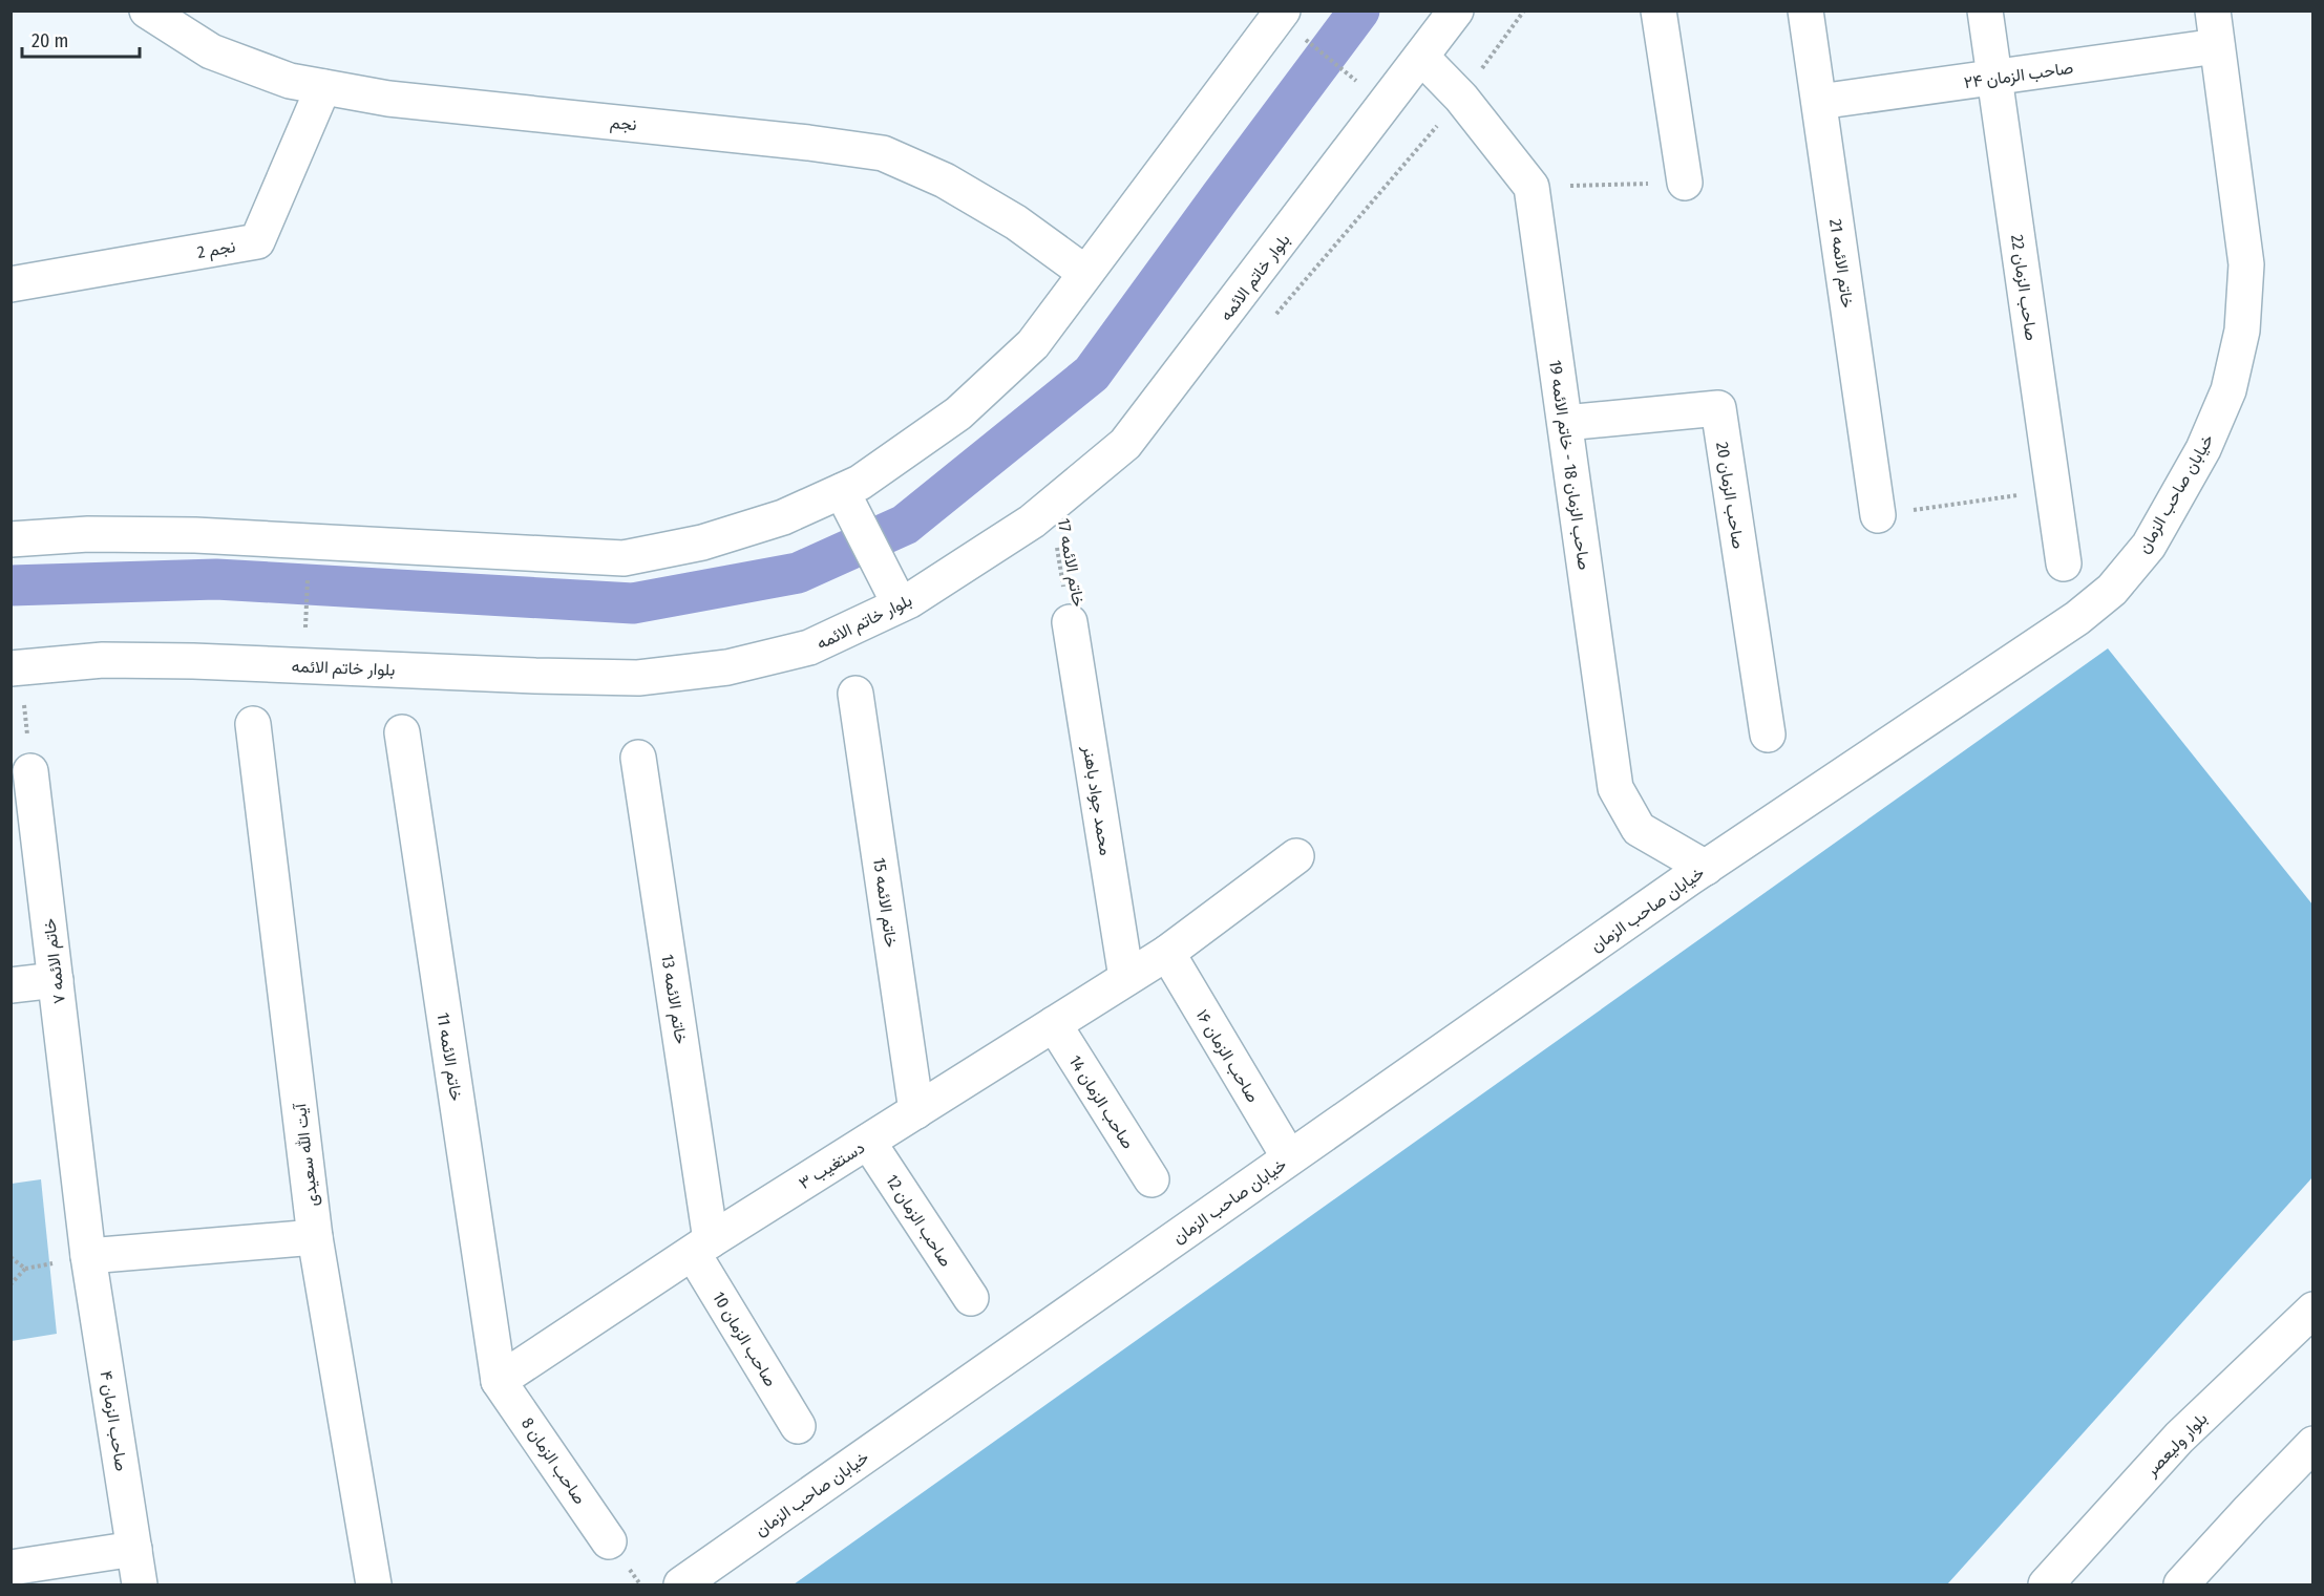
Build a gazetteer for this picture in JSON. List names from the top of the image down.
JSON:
{
  "streets": {
    "street": [
      "صاحب الزمان ۲۴",
      "نجم",
      "نجم 2",
      "خاتم الائمه 21",
      "بلوار خاتم الائمه",
      "صاحب الزمان 22",
      "صاحب الزمان 18 - خاتم الائمه 19",
      "خیابان صاحب الزمان",
      "صاحب الزمان 20",
      "محمد جواد باهنر",
      "خاتم الائمه 15",
      "خاتم الائمه ۷",
      "خاتم الائمه 13",
      "صاحب الزمان ۱۶",
      "خاتم الائمه 11",
      "صاحب الزمان 14",
      "آیت الله سعیدی",
      "دستغیب ۳",
      "صاحب الزمان 12",
      "صاحب الزمان 10",
      "صاحب الزمان ۴",
      "بلوار ولیعصر",
      "صاحب الزمان 8"
    ],
    "path": ["خاتم الائمه 17"]
  },
  "crossings": [
    ["صاحب الزمان ۲۴", "خاتم الائمه 21"],
    ["صاحب الزمان ۲۴", "صاحب الزمان 22"],
    ["صاحب الزمان ۲۴", "خیابان صاحب الزمان"],
    ["نجم", "نجم 2"],
    ["بلوار خاتم الائمه", "خاتم الائمه 17"],
    ["صاحب الزمان 18 - خاتم الائمه 19", "خیابان صاحب الزمان"],
    ["صاحب الزمان 18 - خاتم الائمه 19", "صاحب الزمان 20"],
    ["خیابان صاحب الزمان", "صاحب الزمان ۱۶"],
    ["خاتم الائمه 17", "محمد جواد باهنر"],
    ["محمد جواد باهنر", "دستغیب ۳"],
    ["خاتم الائمه 15", "دستغیب ۳"],
    ["خاتم الائمه ۷", "صاحب الزمان ۴"],
    ["خاتم الائمه 13", "دستغیب ۳"],
    ["خاتم الائمه 13", "صاحب الزمان 10"],
    ["صاحب الزمان ۱۶", "دستغیب ۳"],
    ["خاتم الائمه 11", "دستغیب ۳"],
    ["خاتم الائمه 11", "صاحب الزمان 8"],
    ["صاحب الزمان 14", "دستغیب ۳"],
    ["دستغیب ۳", "صاحب الزمان 12"],
    ["دستغیب ۳", "صاحب الزمان 10"],
    ["دستغیب ۳", "صاحب الزمان 8"]
  ],
  "scale_bar": "20 m"
}
